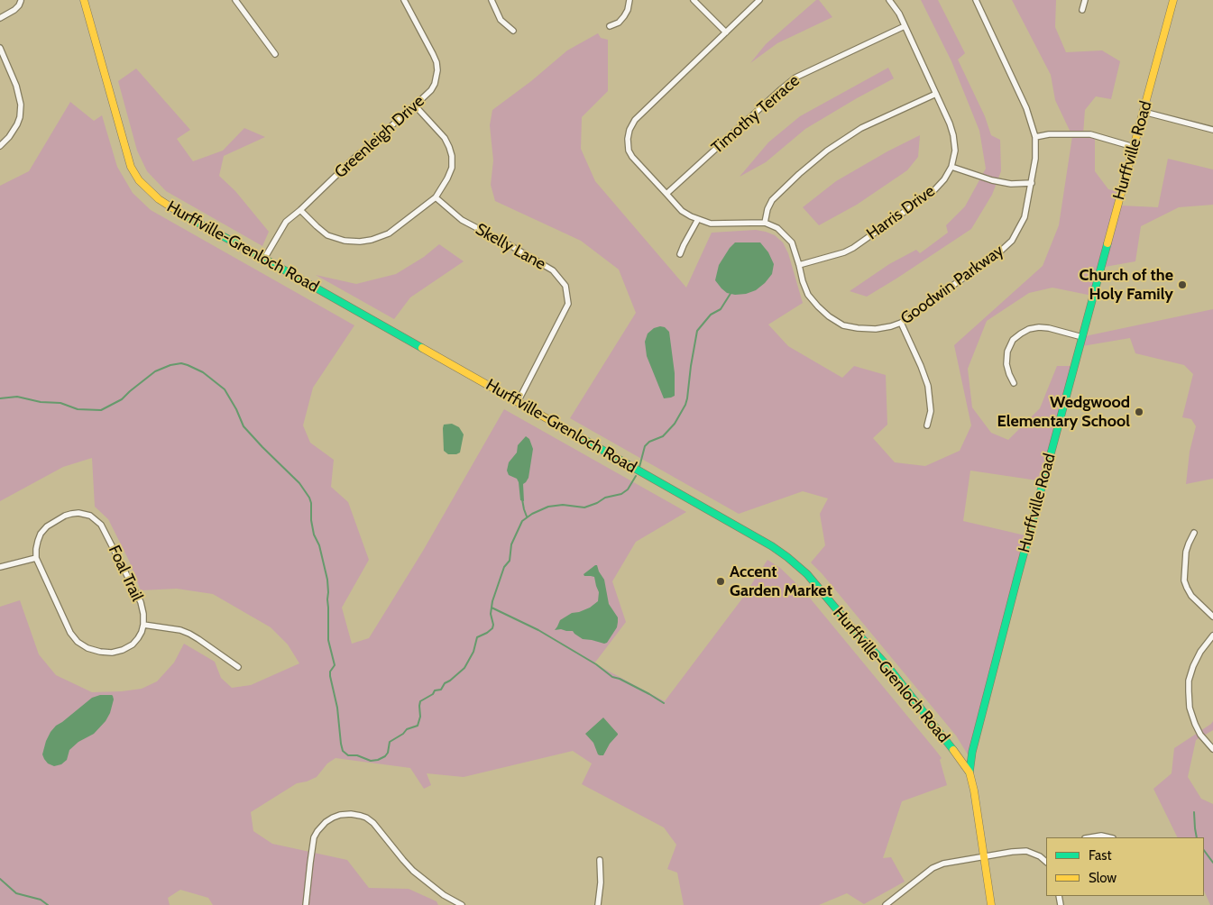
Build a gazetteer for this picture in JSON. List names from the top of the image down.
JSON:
{
  "streets": {
    "main road": ["Hurffville Road", "Hurffville-Grenloch Road"],
    "street": [
      "Timothy Terrace",
      "Greenleigh Drive",
      "Harris Drive",
      "Skelly Lane",
      "Goodwin Parkway",
      "Foal Trail"
    ]
  },
  "crossings": [
    ["Greenleigh Drive", "Hurffville-Grenloch Road"],
    ["Hurffville Road", "Hurffville-Grenloch Road"],
    ["Harris Drive", "Goodwin Parkway"],
    ["Hurffville-Grenloch Road", "Skelly Lane"]
  ],
  "places": ["Church of the Holy Family", "Wedgwood Elementary School", "Accent Garden Market"],
  "legend": ["Fast", "Slow"]
}
